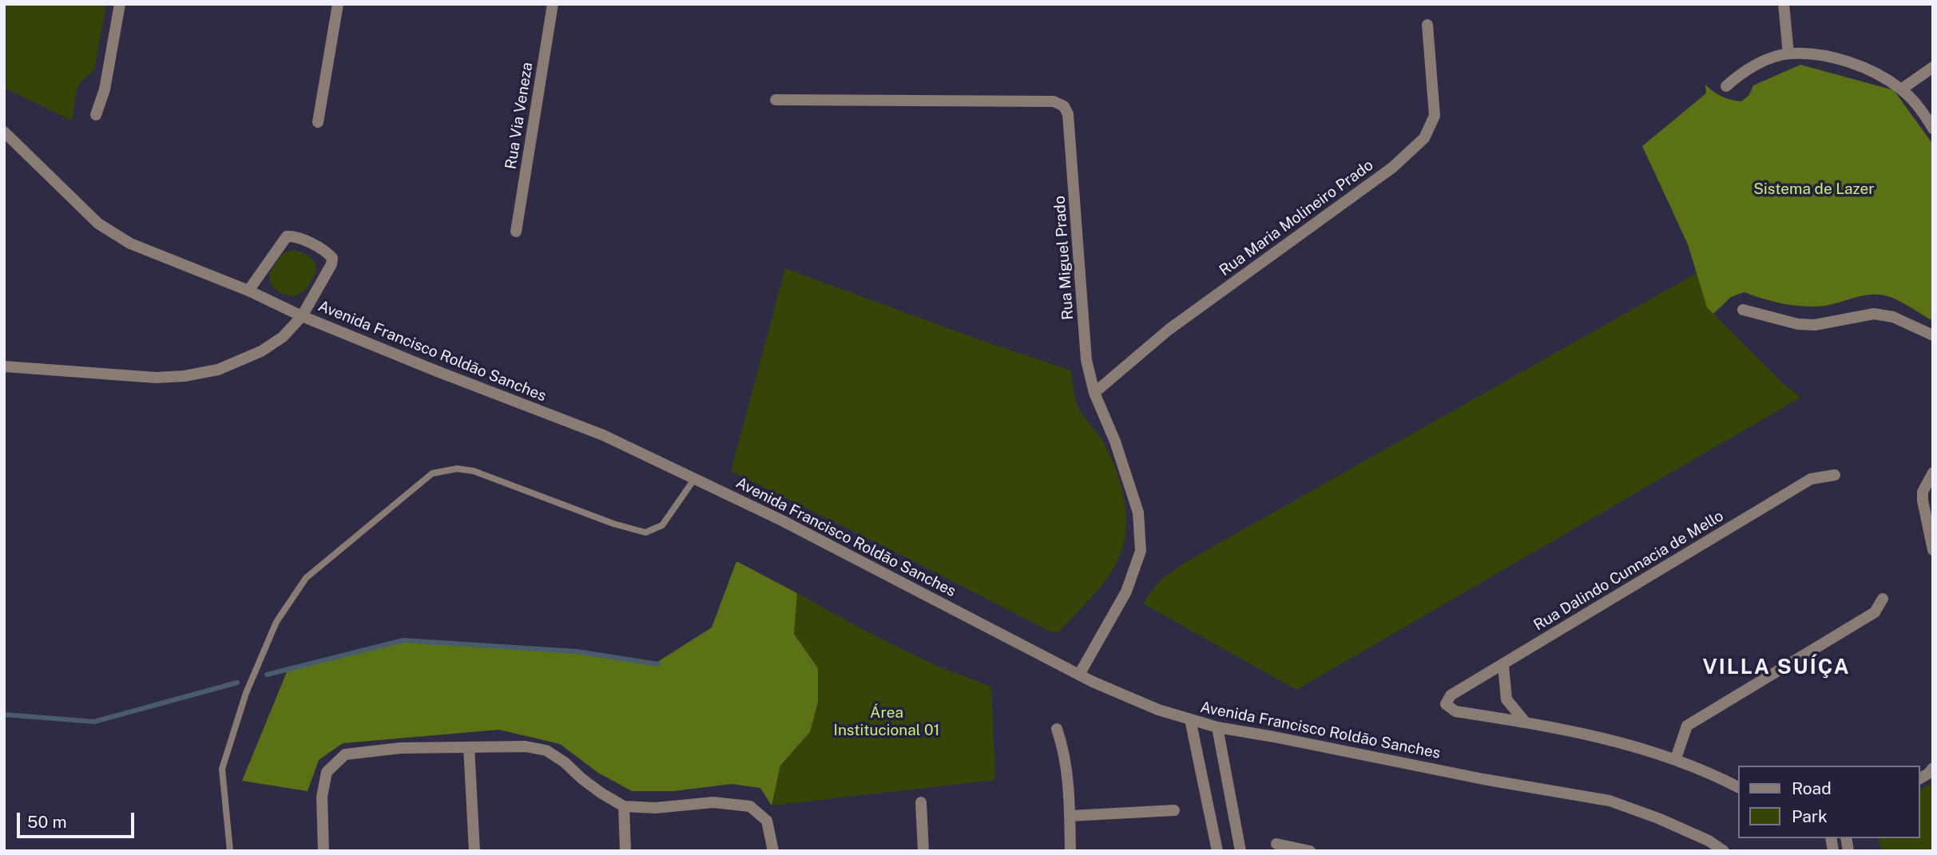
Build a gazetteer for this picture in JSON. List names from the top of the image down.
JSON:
{
  "streets": {
    "street": [
      "Rua Via Veneza",
      "Rua Maria Molineiro Prado",
      "Rua Miguel Prado",
      "Avenida Francisco Roldão Sanches",
      "Rua Dalindo Cunnacia de Mello"
    ]
  },
  "crossings": [
    ["Rua Maria Molineiro Prado", "Rua Miguel Prado"],
    ["Rua Miguel Prado", "Avenida Francisco Roldão Sanches"]
  ],
  "districts": ["VILLA SUÍÇA"],
  "parks": ["Sistema de Lazer", "Área Institucional 01"],
  "legend": ["Road", "Park"],
  "scale_bar": "50 m"
}
